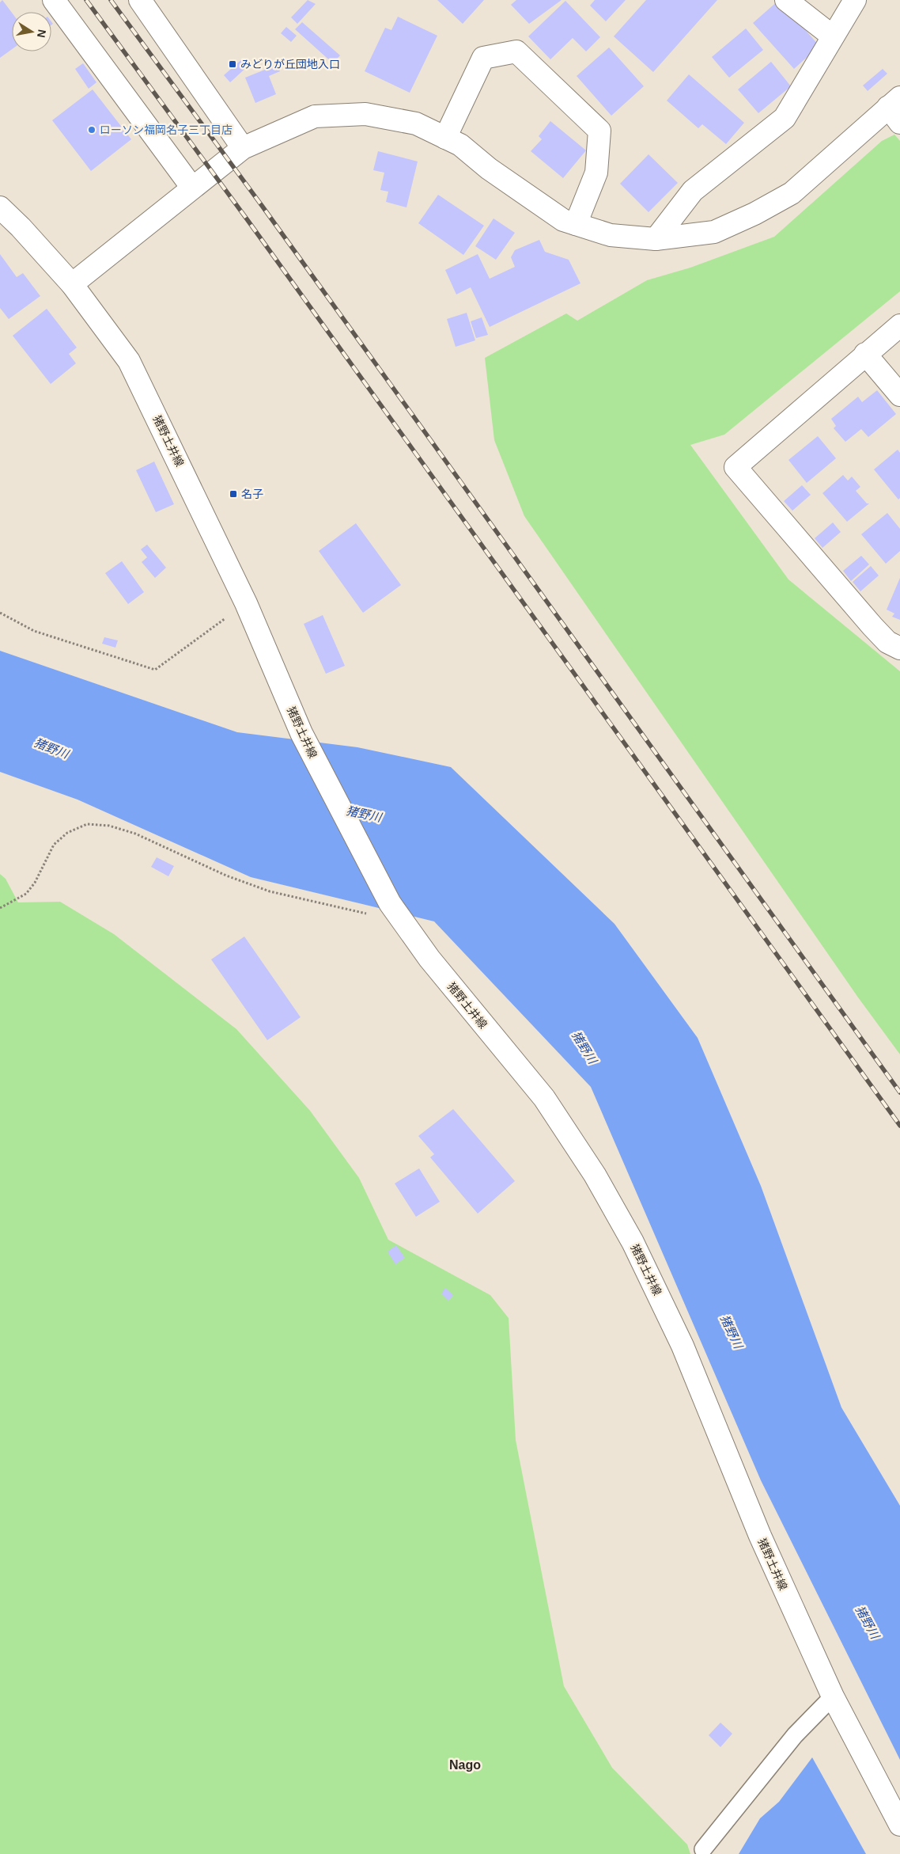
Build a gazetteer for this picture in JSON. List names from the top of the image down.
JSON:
{
  "streets": {
    "street": ["猪野土井線"]
  },
  "districts": ["Nago"],
  "water": ["猪野川"],
  "places": {
    "transit": ["みどりが丘団地入口", "名子"],
    "other": ["ローソン福岡名子三丁目店"]
  },
  "north": "right"
}
